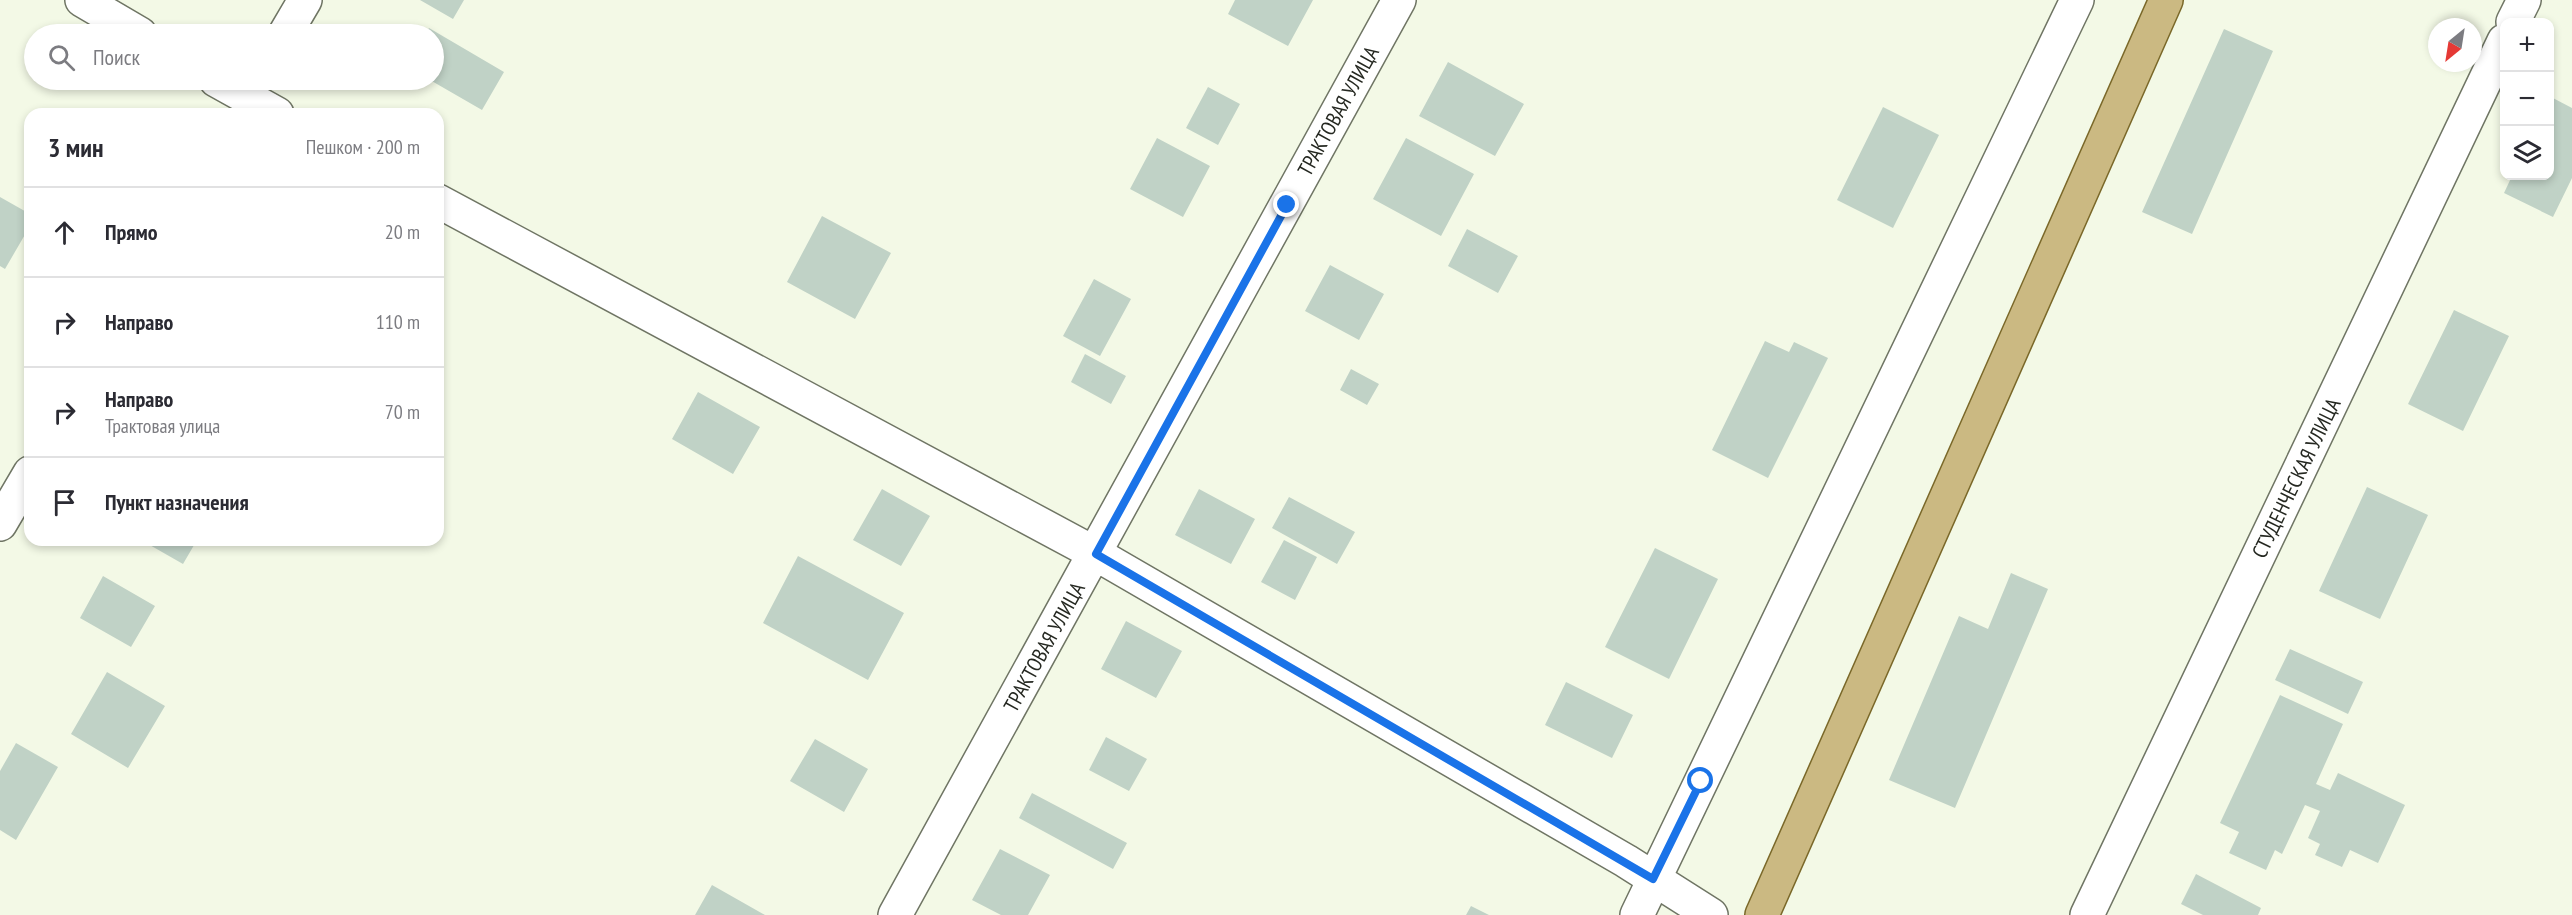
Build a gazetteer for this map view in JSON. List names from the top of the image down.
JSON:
{
  "streets": {
    "street": ["ТРАКТОВАЯ УЛИЦА", "СТУДЕНЧЕСКАЯ УЛИЦА"]
  },
  "north": "bottom left",
  "page": {
    "map_buttons": ["+", "−"],
    "search": "Поиск",
    "heading": ["3 мин", "Пешком · 200 m"],
    "list": [
      ["Прямо", "20 m"],
      ["Направо", "110 m"],
      ["Направо", "Трактовая улица", "70 m"],
      "Пункт назначения"
    ]
  }
}
